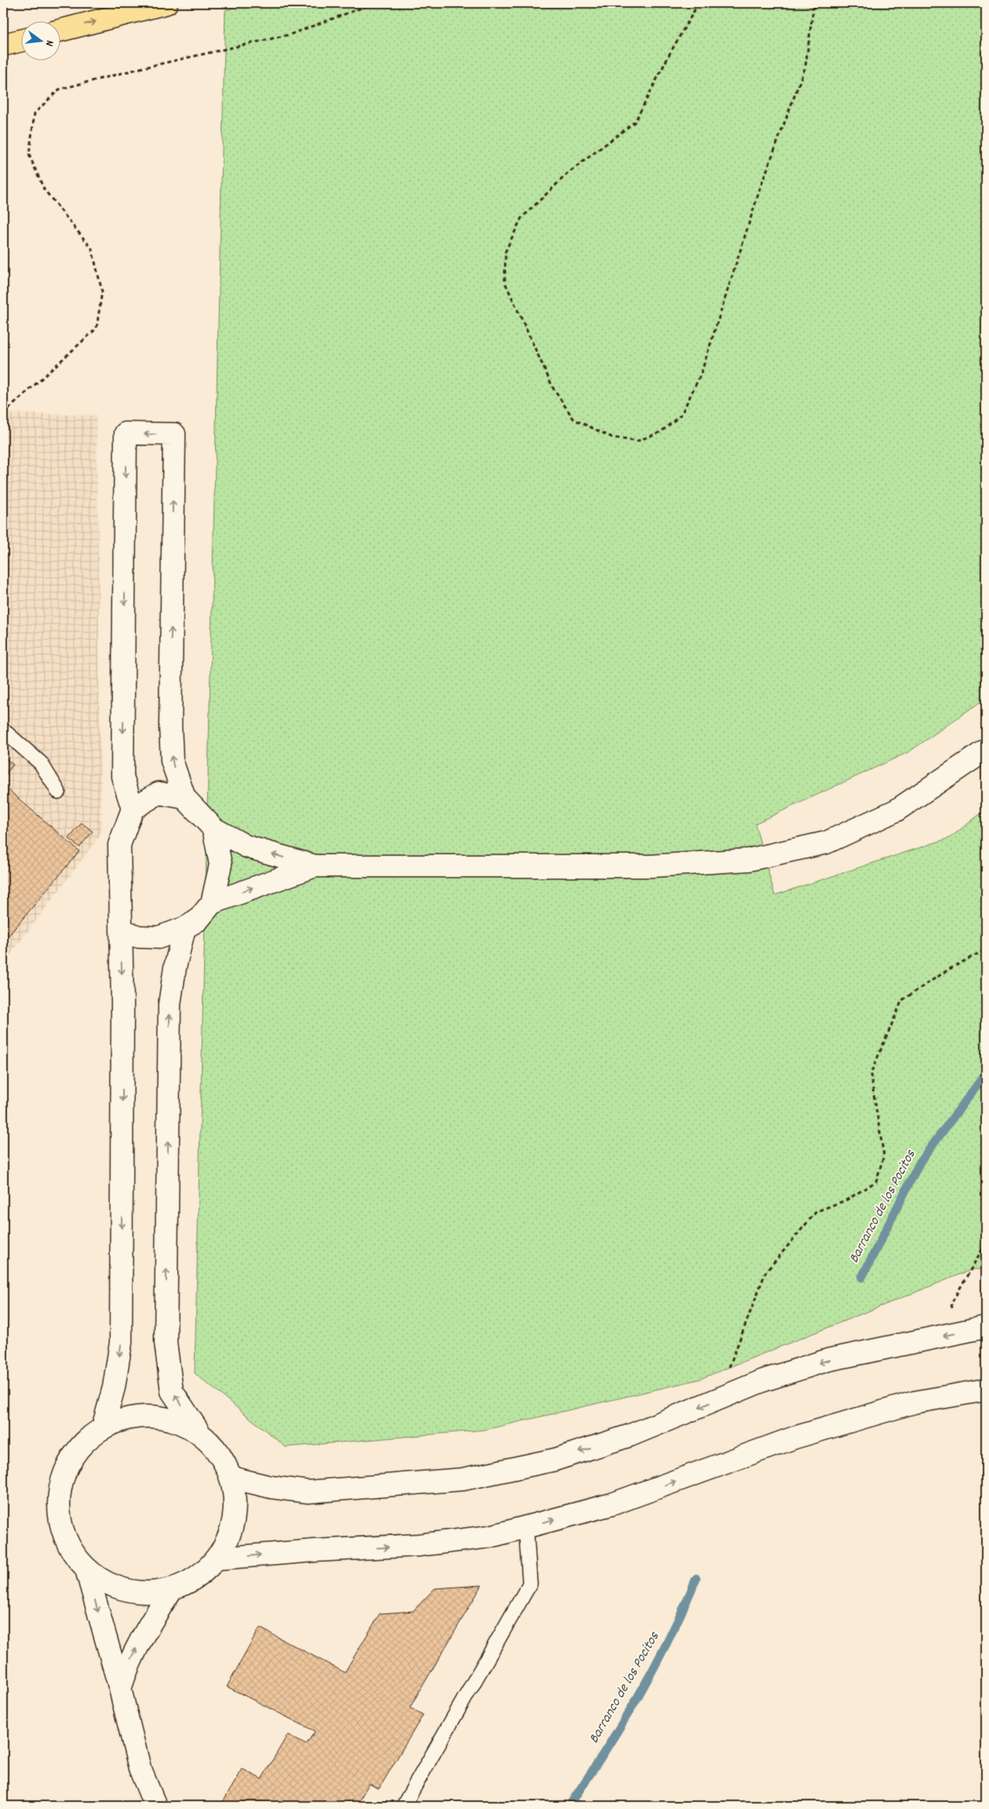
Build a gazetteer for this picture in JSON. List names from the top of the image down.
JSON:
{
  "water": ["Barranco de los Pocitos"],
  "north": "right"
}
